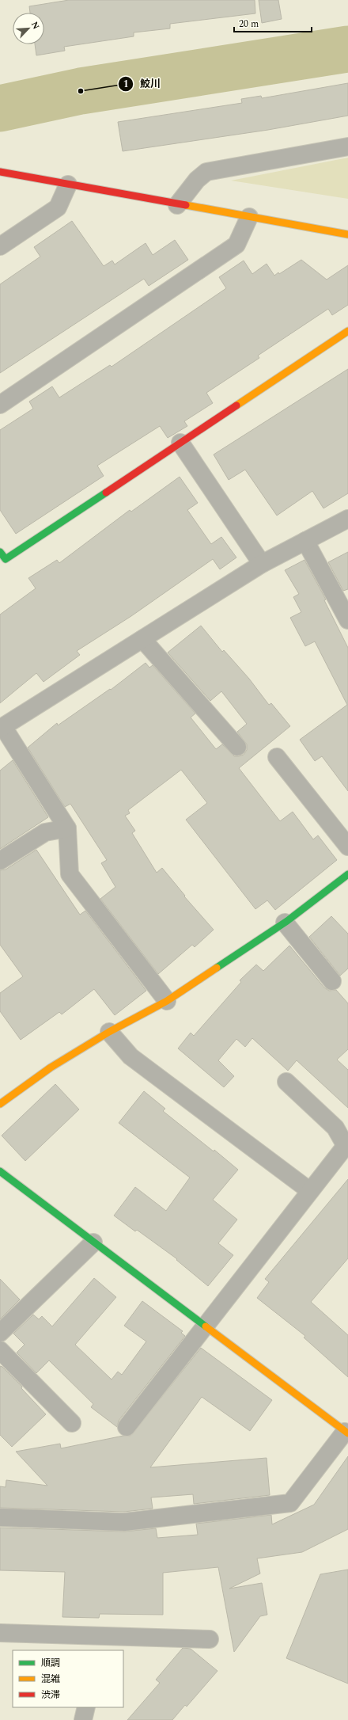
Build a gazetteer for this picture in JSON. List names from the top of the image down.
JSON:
{
  "places": ["鮫川"],
  "legend": ["順調", "混雑", "渋滞"],
  "scale_bar": "20 m",
  "north": "top right"
}
